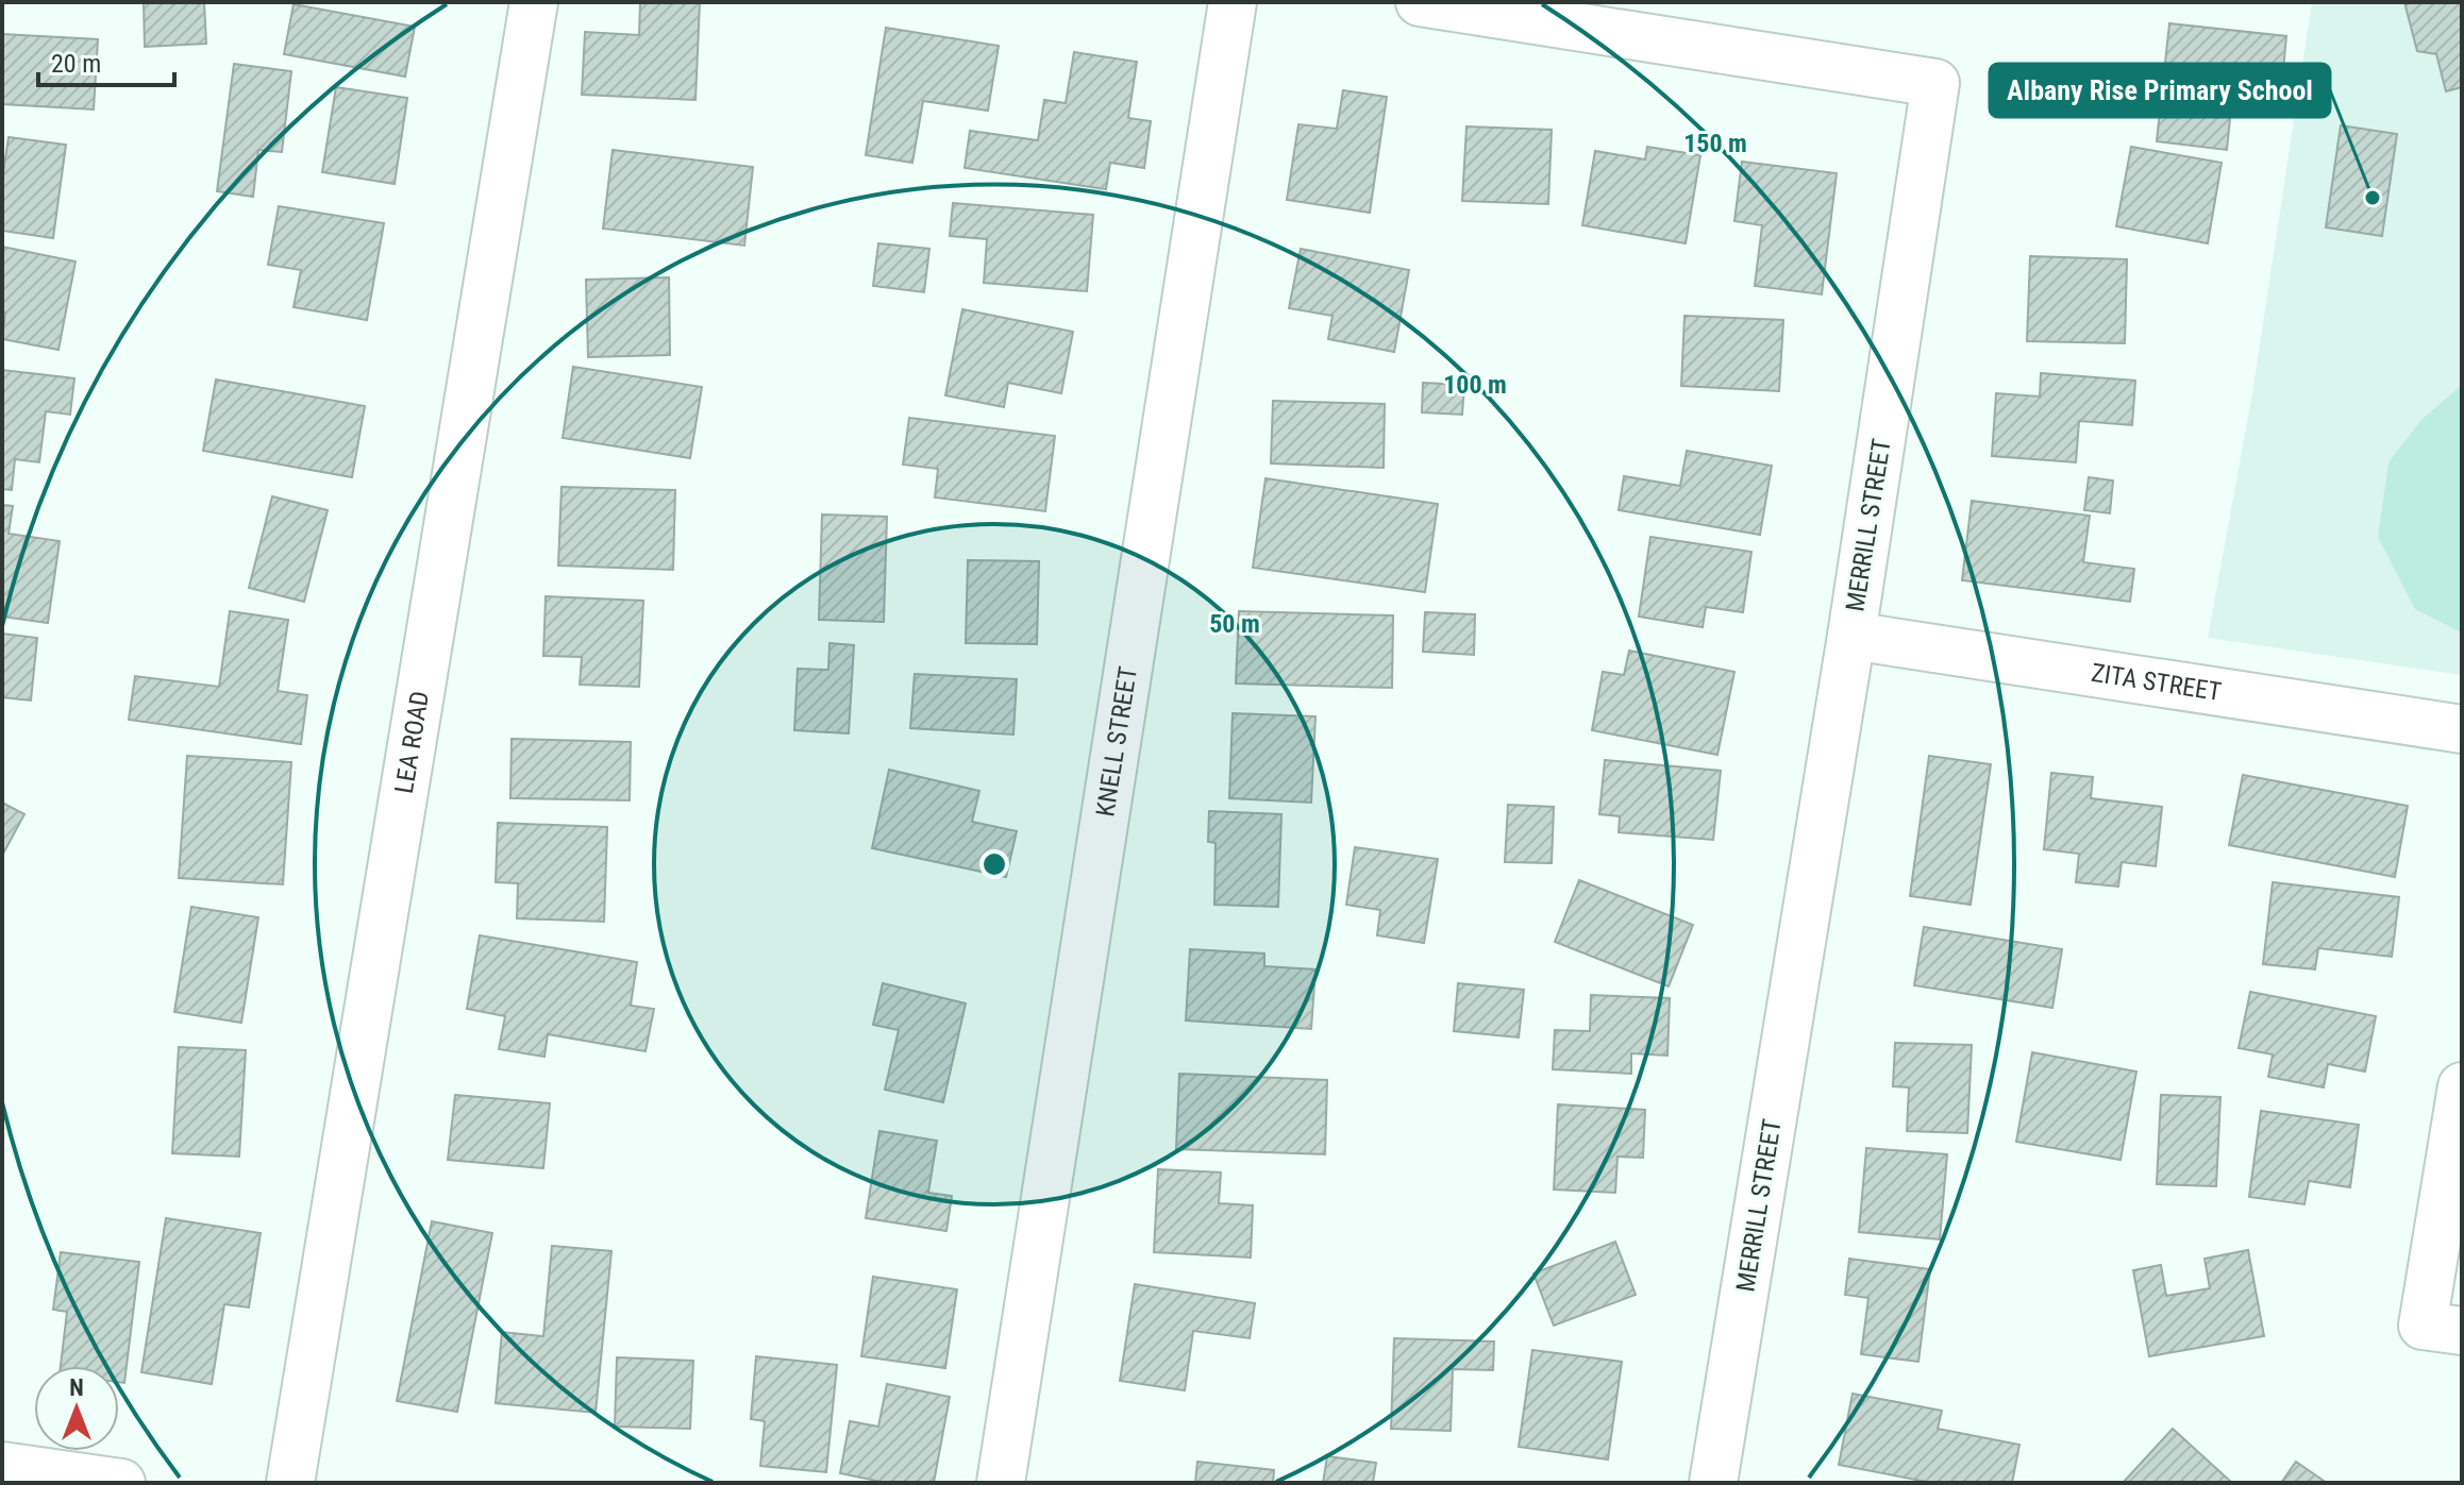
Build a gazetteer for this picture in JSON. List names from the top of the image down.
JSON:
{
  "streets": {
    "street": [
      "MERRILL STREET",
      "ZITA STREET",
      "LEA ROAD",
      "KNELL STREET"
    ]
  },
  "crossings": [
    ["MERRILL STREET", "ZITA STREET"]
  ],
  "places": ["Albany Rise Primary School"],
  "scale_bar": "20 m",
  "north": "top",
  "rings": ["150 m", "100 m", "50 m"]
}
